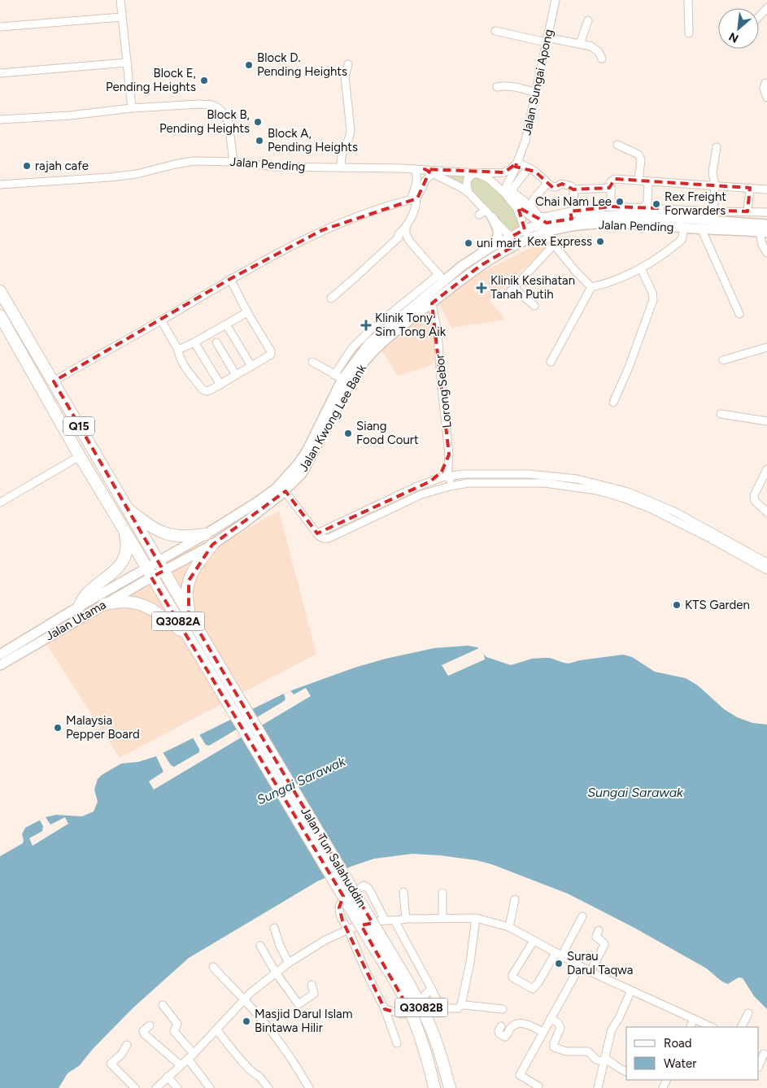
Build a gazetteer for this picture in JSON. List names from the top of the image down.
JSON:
{
  "streets": {
    "highway": [
      "Q15",
      "Q3082A",
      "Jalan Tun Salahuddin",
      "Q3082B"
    ],
    "main road": ["Jalan Pending", "Jalan Kwong Lee Bank", "Jalan Utama"],
    "street": ["Jalan Sungai Apong", "Lorong Sebor"]
  },
  "crossings": [
    ["Jalan Pending", "Jalan Kwong Lee Bank"],
    ["Lorong Sebor", "Jalan Kwong Lee Bank"],
    ["Jalan Kwong Lee Bank", "Q15"],
    ["Jalan Kwong Lee Bank", "Jalan Tun Salahuddin"],
    ["Q15", "Jalan Utama"],
    ["Q15", "Jalan Tun Salahuddin"],
    ["Jalan Utama", "Jalan Tun Salahuddin"]
  ],
  "water": ["Sungai Sarawak"],
  "places": {
    "other": [
      "Block D. Pending Heights",
      "Block E, Pending Heights",
      "Block B, Pending Heights",
      "Block A, Pending Heights",
      "rajah cafe",
      "Chai Nam Lee",
      "Rex Freight Forwarders",
      "Kex Express",
      "uni mart",
      "Siang Food Court",
      "KTS Garden",
      "Malaysia Pepper Board",
      "Surau Darul Taqwa",
      "Masjid Darul Islam Bintawa Hilir"
    ],
    "health": ["Klinik Kesihatan Tanah Putih", "Klinik Tony Sim Tong Aik"]
  },
  "legend": ["Road", "Water"],
  "north": "bottom left"
}
